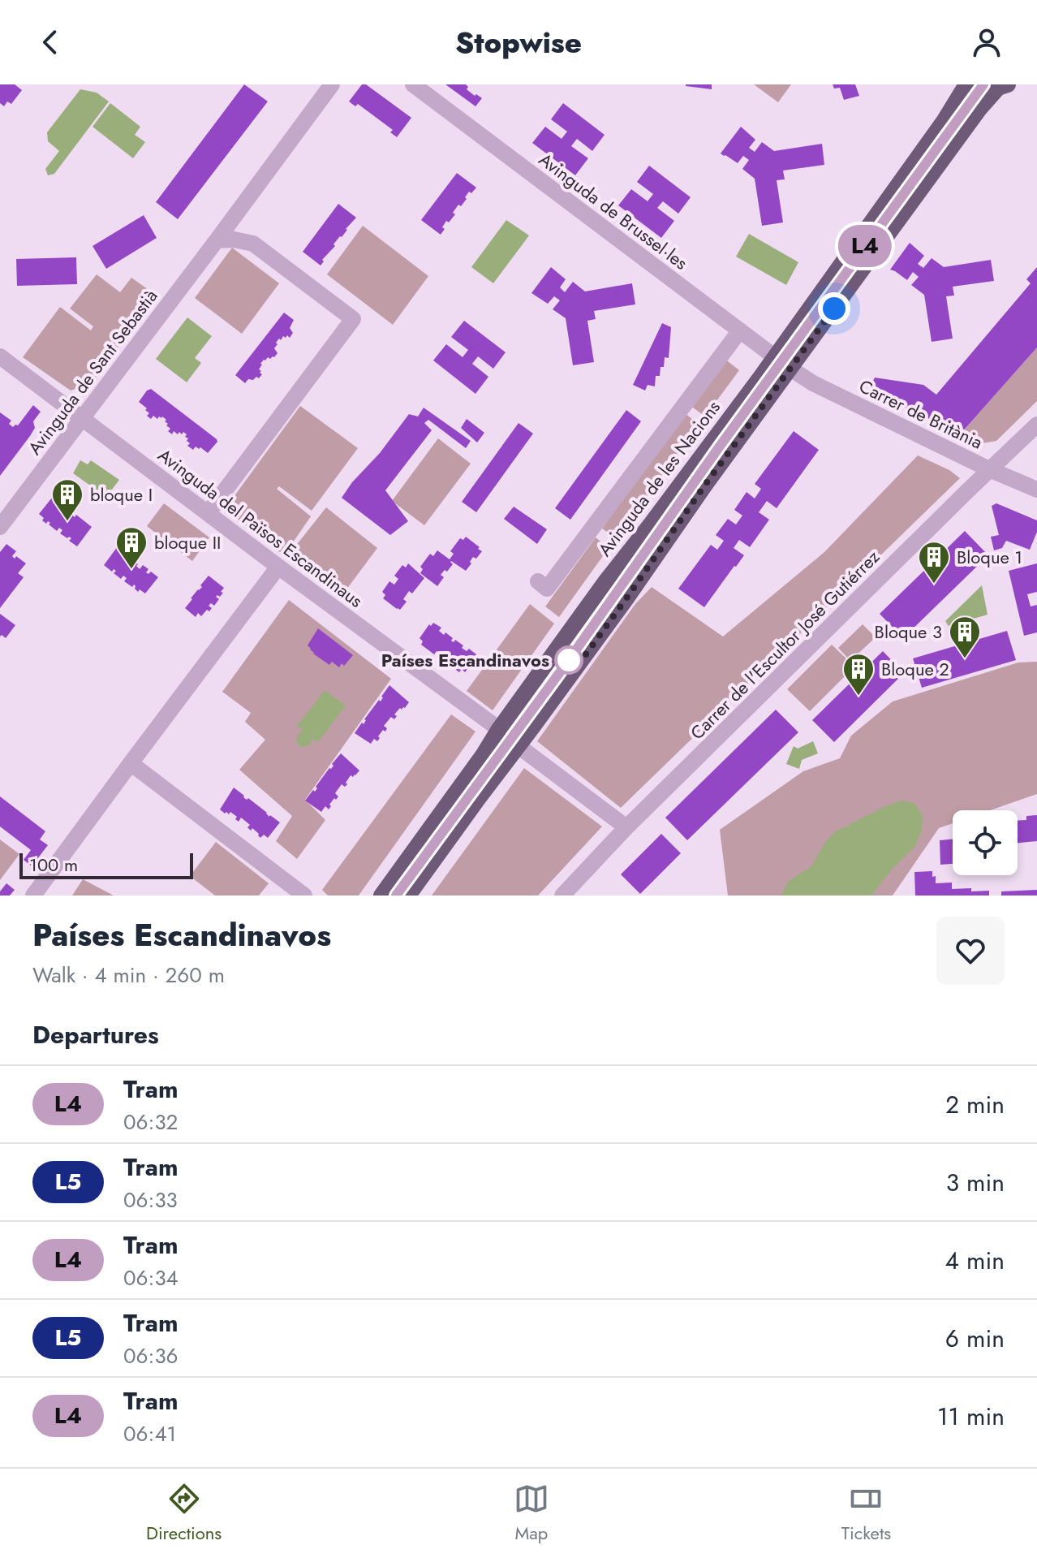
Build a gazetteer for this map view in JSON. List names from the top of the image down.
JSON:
{
  "streets": {
    "main road": ["Avinguda de les Nacions"],
    "street": [
      "Avinguda de Brussel·les",
      "Avinguda de Sant Sebastià",
      "Carrer de Britània",
      "Avinguda del Països Escandinaus",
      "Carrer de l'Escultor José Gutiérrez"
    ]
  },
  "crossings": [
    ["Avinguda de Brussel·les", "Carrer de Britània"],
    ["Avinguda de Brussel·les", "Avinguda de les Nacions"],
    ["Avinguda de Sant Sebastià", "Avinguda del Països Escandinaus"],
    ["Carrer de Britània", "Carrer de l'Escultor José Gutiérrez"],
    ["Avinguda de les Nacions", "Avinguda del Països Escandinaus"]
  ],
  "places": {
    "building": [
      "bloque I",
      "bloque II",
      "Bloque 1",
      "Bloque 3",
      "Bloque 2"
    ],
    "other": ["Países Escandinavos"]
  },
  "lines": ["tram line L4"],
  "scale_bar": "100 m",
  "page": {
    "header": "Stopwise",
    "on_map": "L4",
    "scale": "100 m",
    "heading": [
      ["Países Escandinavos", "Walk · 4 min · 260 m"],
      "Departures"
    ],
    "list": [
      {
        "mark": "L4",
        "name": "Tram",
        "note": "06:32",
        "value": "2 min"
      },
      {
        "mark": "L5",
        "name": "Tram",
        "note": "06:33",
        "value": "3 min"
      },
      {
        "mark": "L4",
        "name": "Tram",
        "note": "06:34",
        "value": "4 min"
      },
      {
        "mark": "L5",
        "name": "Tram",
        "note": "06:36",
        "value": "6 min"
      },
      {
        "mark": "L4",
        "name": "Tram",
        "note": "06:41",
        "value": "11 min"
      }
    ],
    "tabs": ["Directions", "Map", "Tickets"]
  }
}
